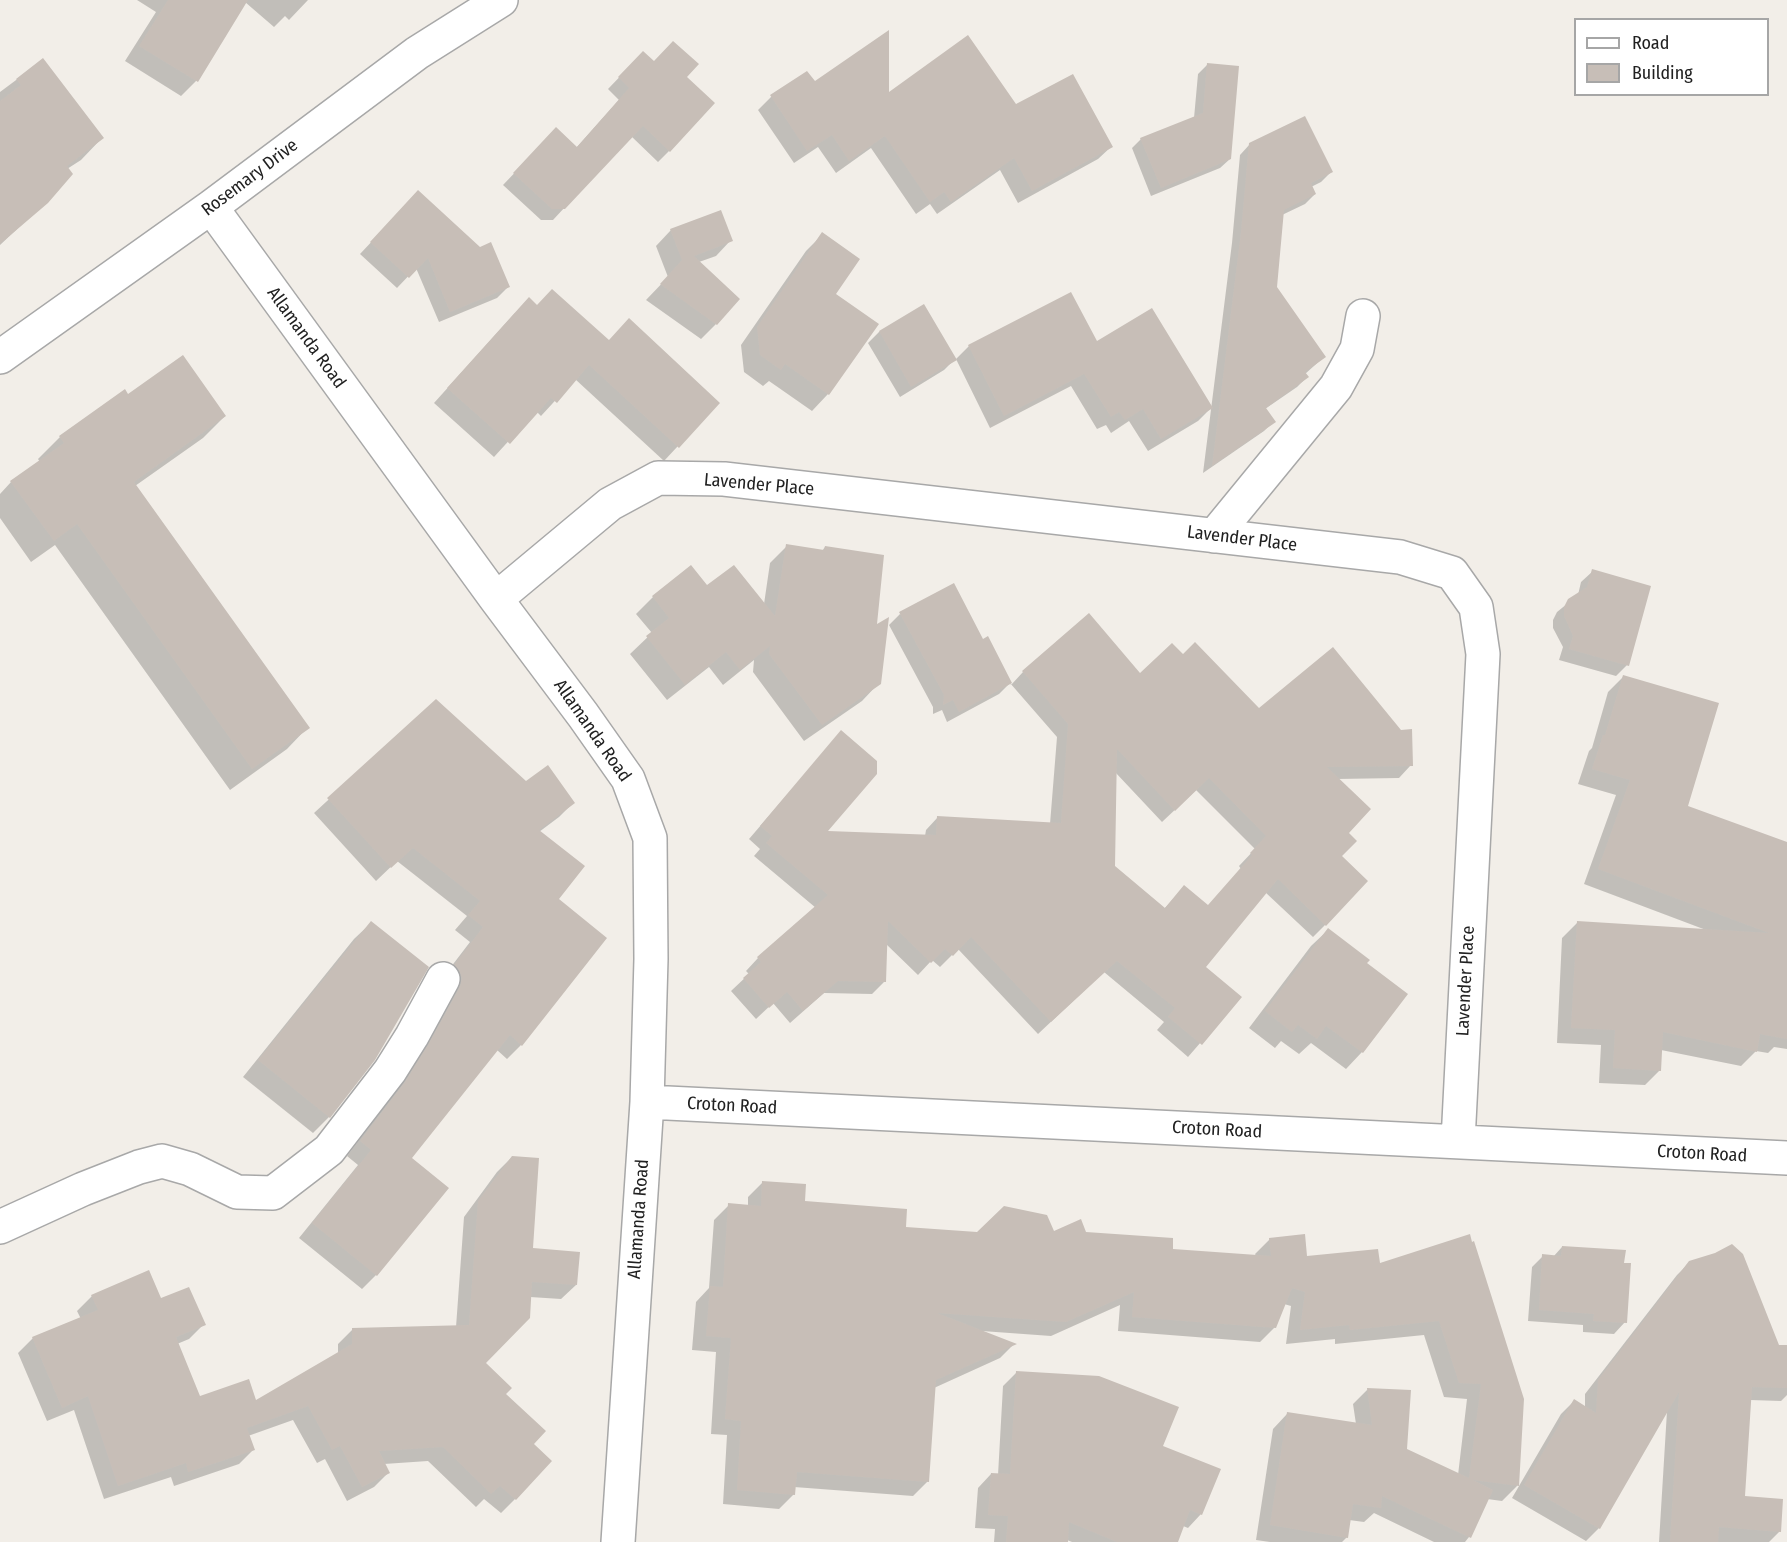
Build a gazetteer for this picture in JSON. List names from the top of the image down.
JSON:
{
  "streets": {
    "street": [
      "Rosemary Drive",
      "Allamanda Road",
      "Lavender Place",
      "Croton Road"
    ]
  },
  "crossings": [
    ["Rosemary Drive", "Allamanda Road"],
    ["Allamanda Road", "Lavender Place"],
    ["Allamanda Road", "Croton Road"],
    ["Lavender Place", "Croton Road"]
  ],
  "legend": ["Road", "Building"]
}
